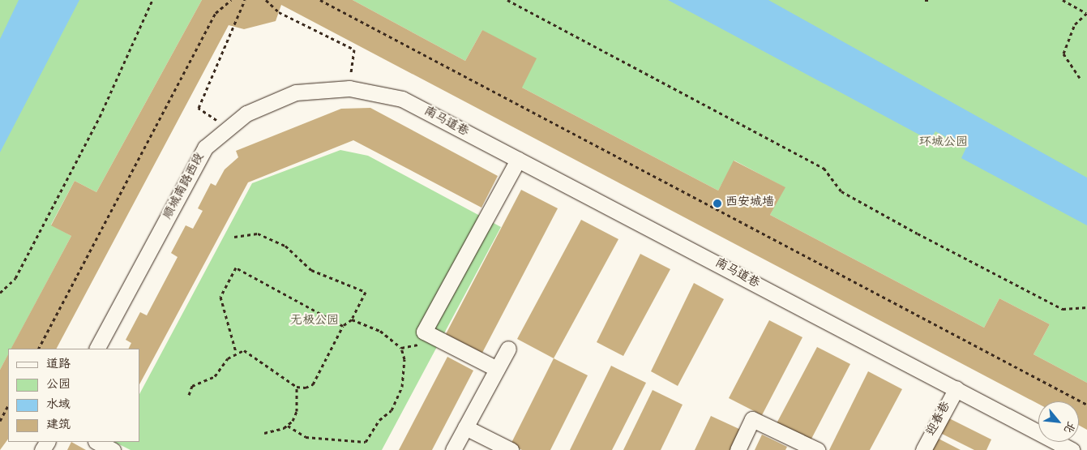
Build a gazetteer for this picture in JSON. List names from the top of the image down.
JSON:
{
  "streets": {
    "street": ["南马道巷", "顺城南路西段", "迎春巷"]
  },
  "crossings": [
    ["南马道巷", "顺城南路西段"],
    ["南马道巷", "迎春巷"]
  ],
  "parks": ["环城公园", "无极公园"],
  "places": ["西安城墙"],
  "legend": [
    "道路",
    "公园",
    "水域",
    "建筑"
  ],
  "north": "bottom right"
}
